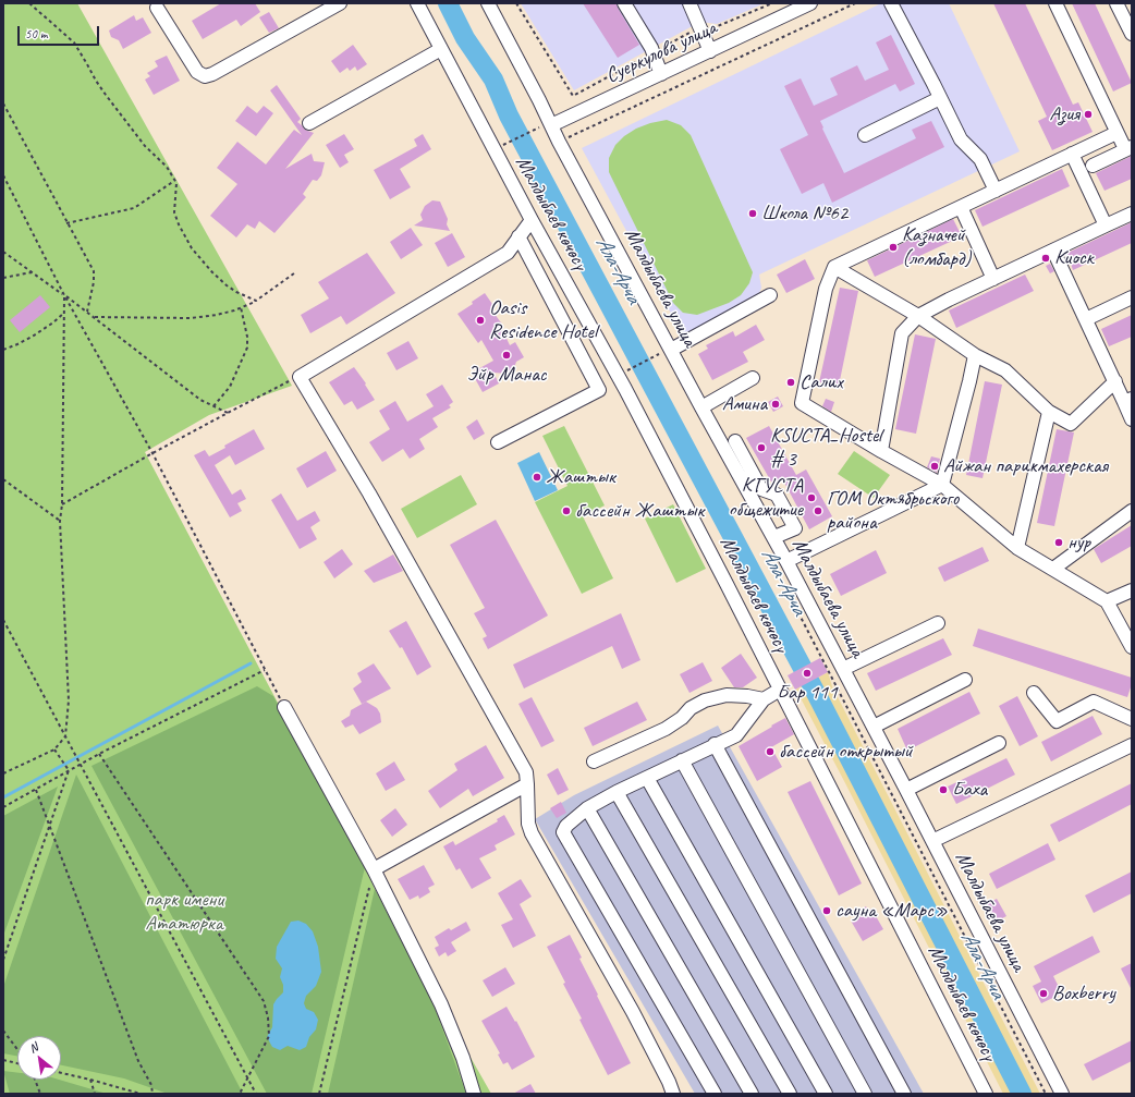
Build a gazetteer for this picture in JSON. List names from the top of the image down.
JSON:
{
  "streets": {
    "street": ["Суеркулова улица", "Малдыбаев көчөсү", "Малдыбаева улица"]
  },
  "crossings": [
    ["Суеркулова улица", "Малдыбаева улица"]
  ],
  "water": ["Ала-Арча"],
  "parks": ["парк имени Ататюрка"],
  "places": [
    "Азия",
    "Школа №62",
    "Казначей (ломбард)",
    "Киоск",
    "Oasis Residence Hotel",
    "Эйр Манас",
    "Салих",
    "Амина",
    "KSUCTA_Hostel # 3",
    "Айжан парикмахерская",
    "Жаштык",
    "КГУСТА общежитие",
    "бассейн Жаштык",
    "ГОМ Октябрьского района",
    "нур",
    "Бар 111",
    "бассейн открытый",
    "Баха",
    "сауна «Марс»",
    "Boxberry"
  ],
  "scale_bar": "50 m",
  "north": "top left"
}
